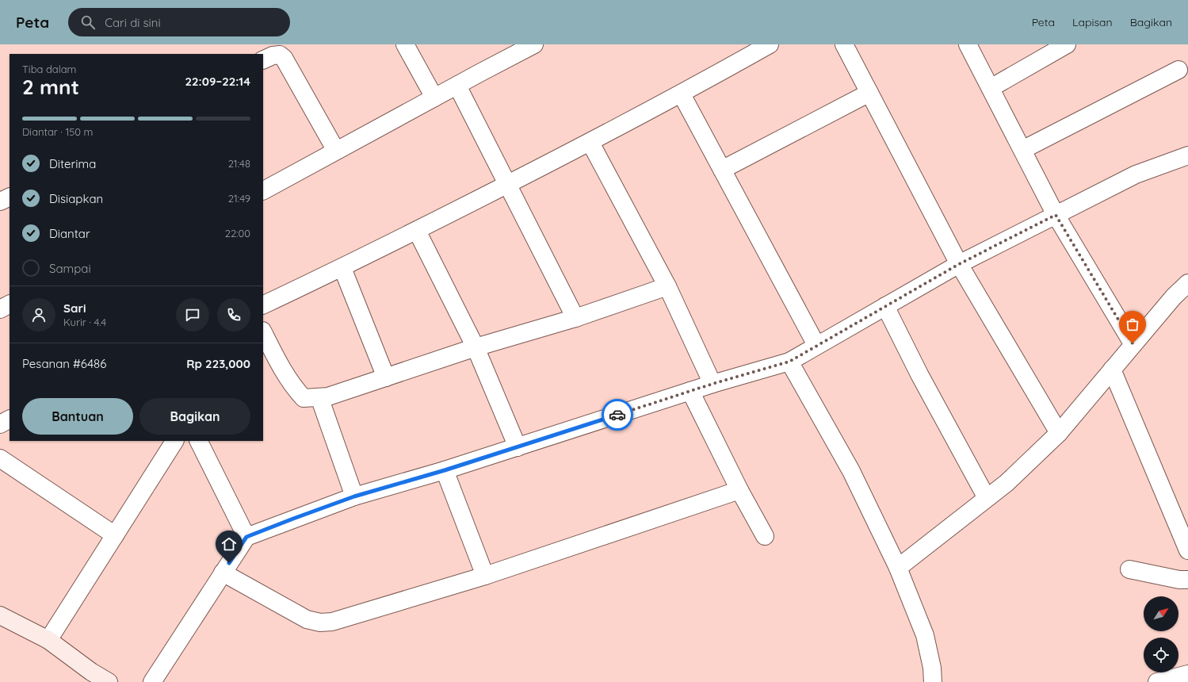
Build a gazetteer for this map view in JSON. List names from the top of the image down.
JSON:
{
  "north": "top right",
  "page": {
    "header": "Peta",
    "search": "Cari di sini",
    "nav": ["Peta", "Lapisan", "Bagikan"],
    "heading": ["2 mnt", "Tiba dalam", "22:09–22:14"],
    "panel": [
      "Sari",
      "Kurir · 4.4",
      "Pesanan #6486",
      "Rp 223,000"
    ],
    "bar": "Diantar · 150 m",
    "list": [
      ["Diterima", "21:48"],
      ["Disiapkan", "21:49"],
      ["Diantar", "22:00"],
      "Sampai"
    ],
    "buttons": ["Bantuan", "Bagikan"]
  }
}
